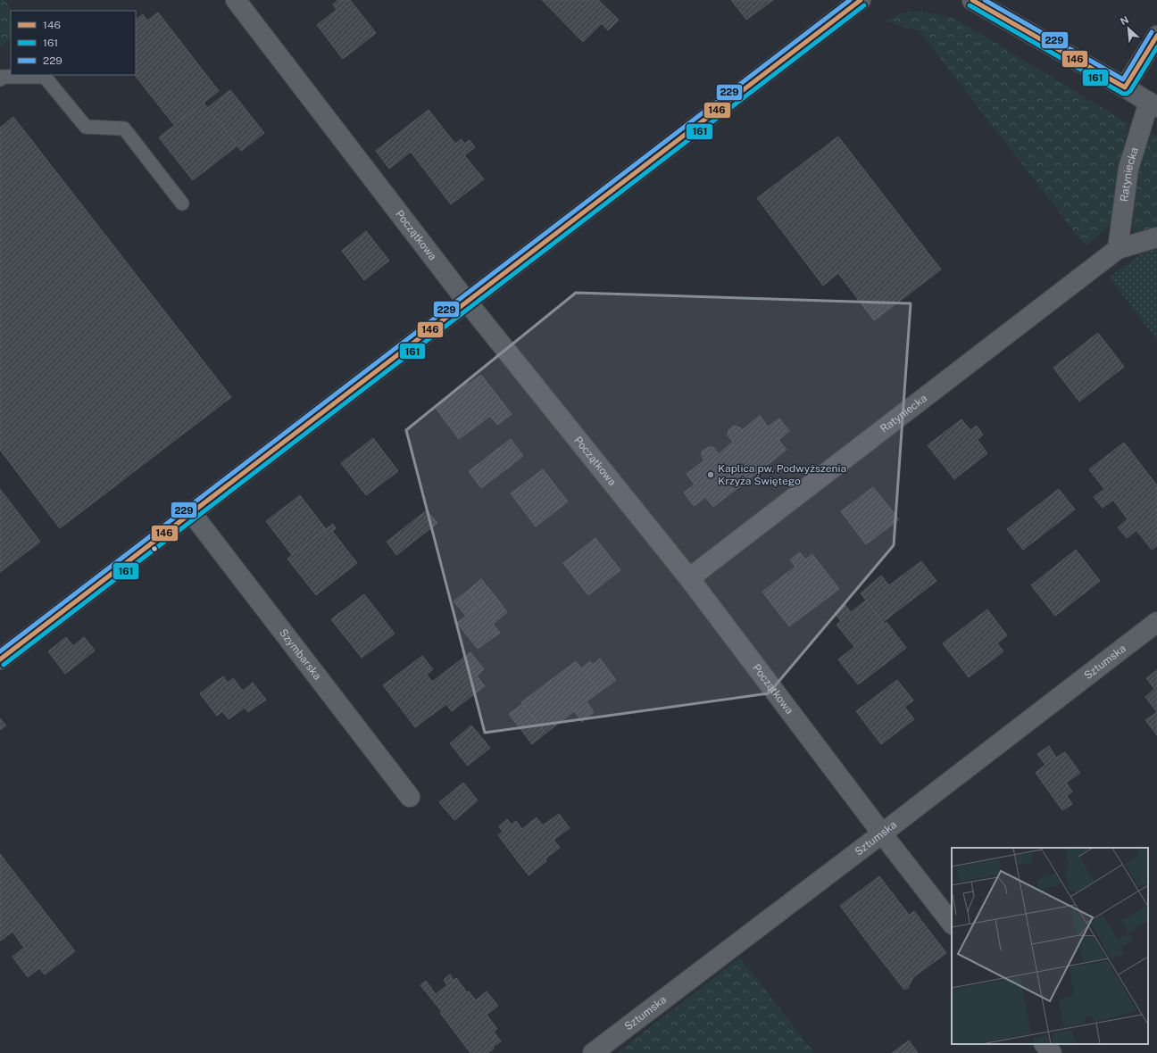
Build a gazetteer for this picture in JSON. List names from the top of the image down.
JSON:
{
  "streets": {
    "street": [
      "Ratyniecka",
      "Początkowa",
      "Szymbarska",
      "Sztumska"
    ]
  },
  "crossings": [
    ["Ratyniecka", "Początkowa"],
    ["Początkowa", "Sztumska"]
  ],
  "places": ["Kaplica pw. Podwyższenia Krzyża Świętego"],
  "lines": ["transit line 146", "transit line 229", "transit line 161"],
  "legend": ["146", "161", "229"],
  "north": "top left"
}
